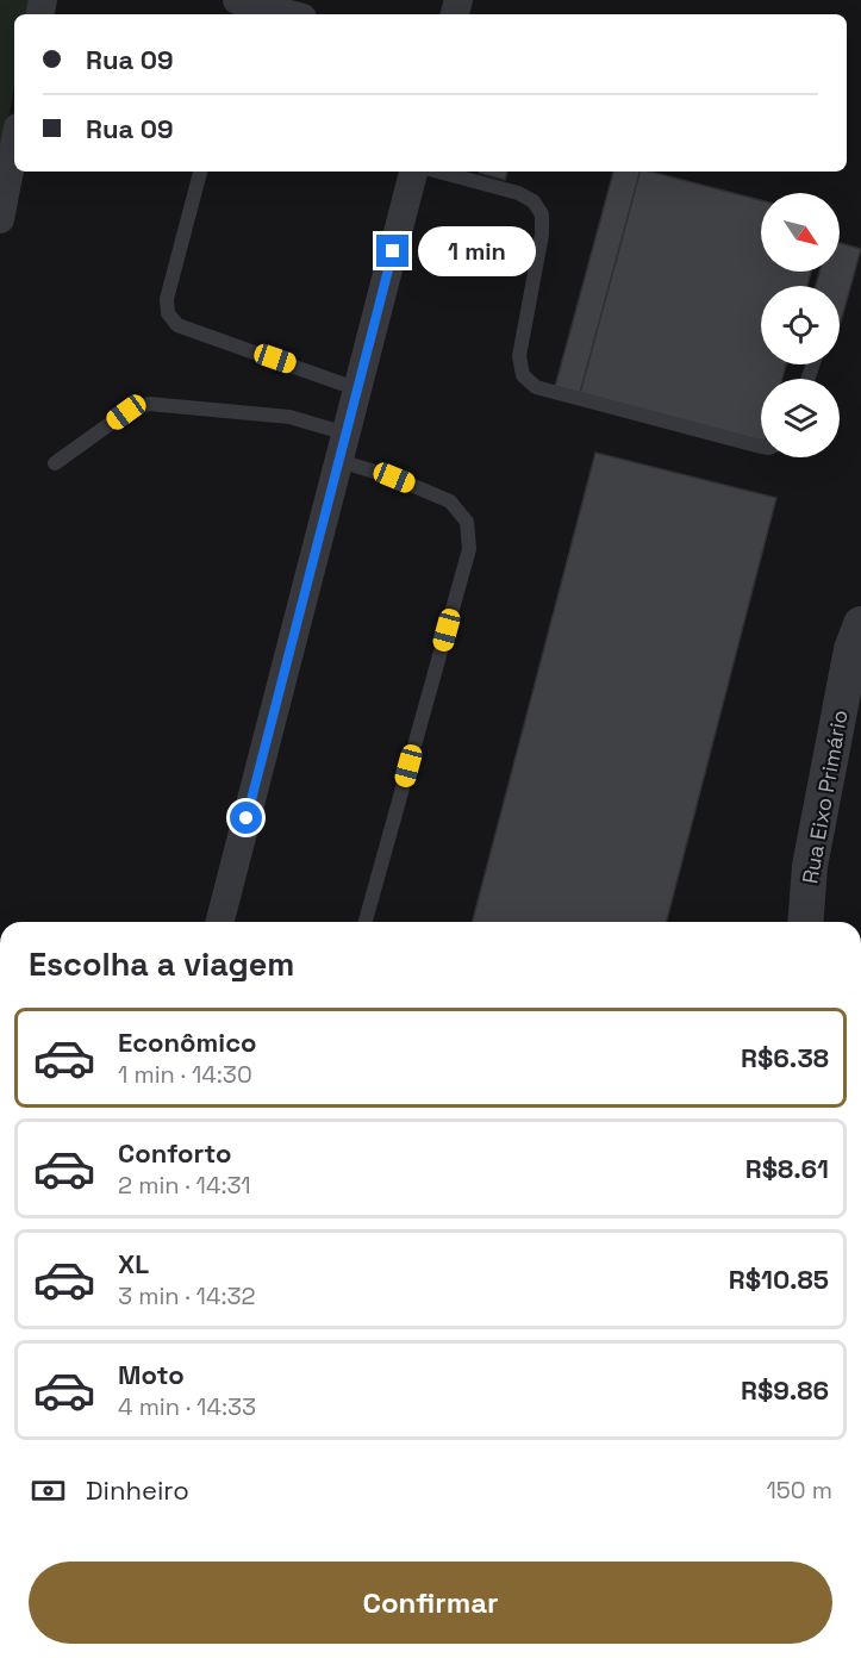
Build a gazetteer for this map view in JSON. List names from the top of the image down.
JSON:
{
  "streets": {
    "street": ["Rua Eixo Primário"]
  },
  "north": "bottom right",
  "page": {
    "banner": ["Rua 09", "Rua 09"],
    "bubble": "1 min",
    "heading": "Escolha a viagem",
    "list": [
      {
        "name": "Econômico",
        "note": "1 min · 14:30",
        "value": "R$6.38"
      },
      {
        "name": "Conforto",
        "note": "2 min · 14:31",
        "value": "R$8.61"
      },
      {
        "name": "XL",
        "note": "3 min · 14:32",
        "value": "R$10.85"
      },
      {
        "name": "Moto",
        "note": "4 min · 14:33",
        "value": "R$9.86"
      }
    ],
    "pay": ["Dinheiro", "150 m"],
    "buttons": "Confirmar"
  }
}
